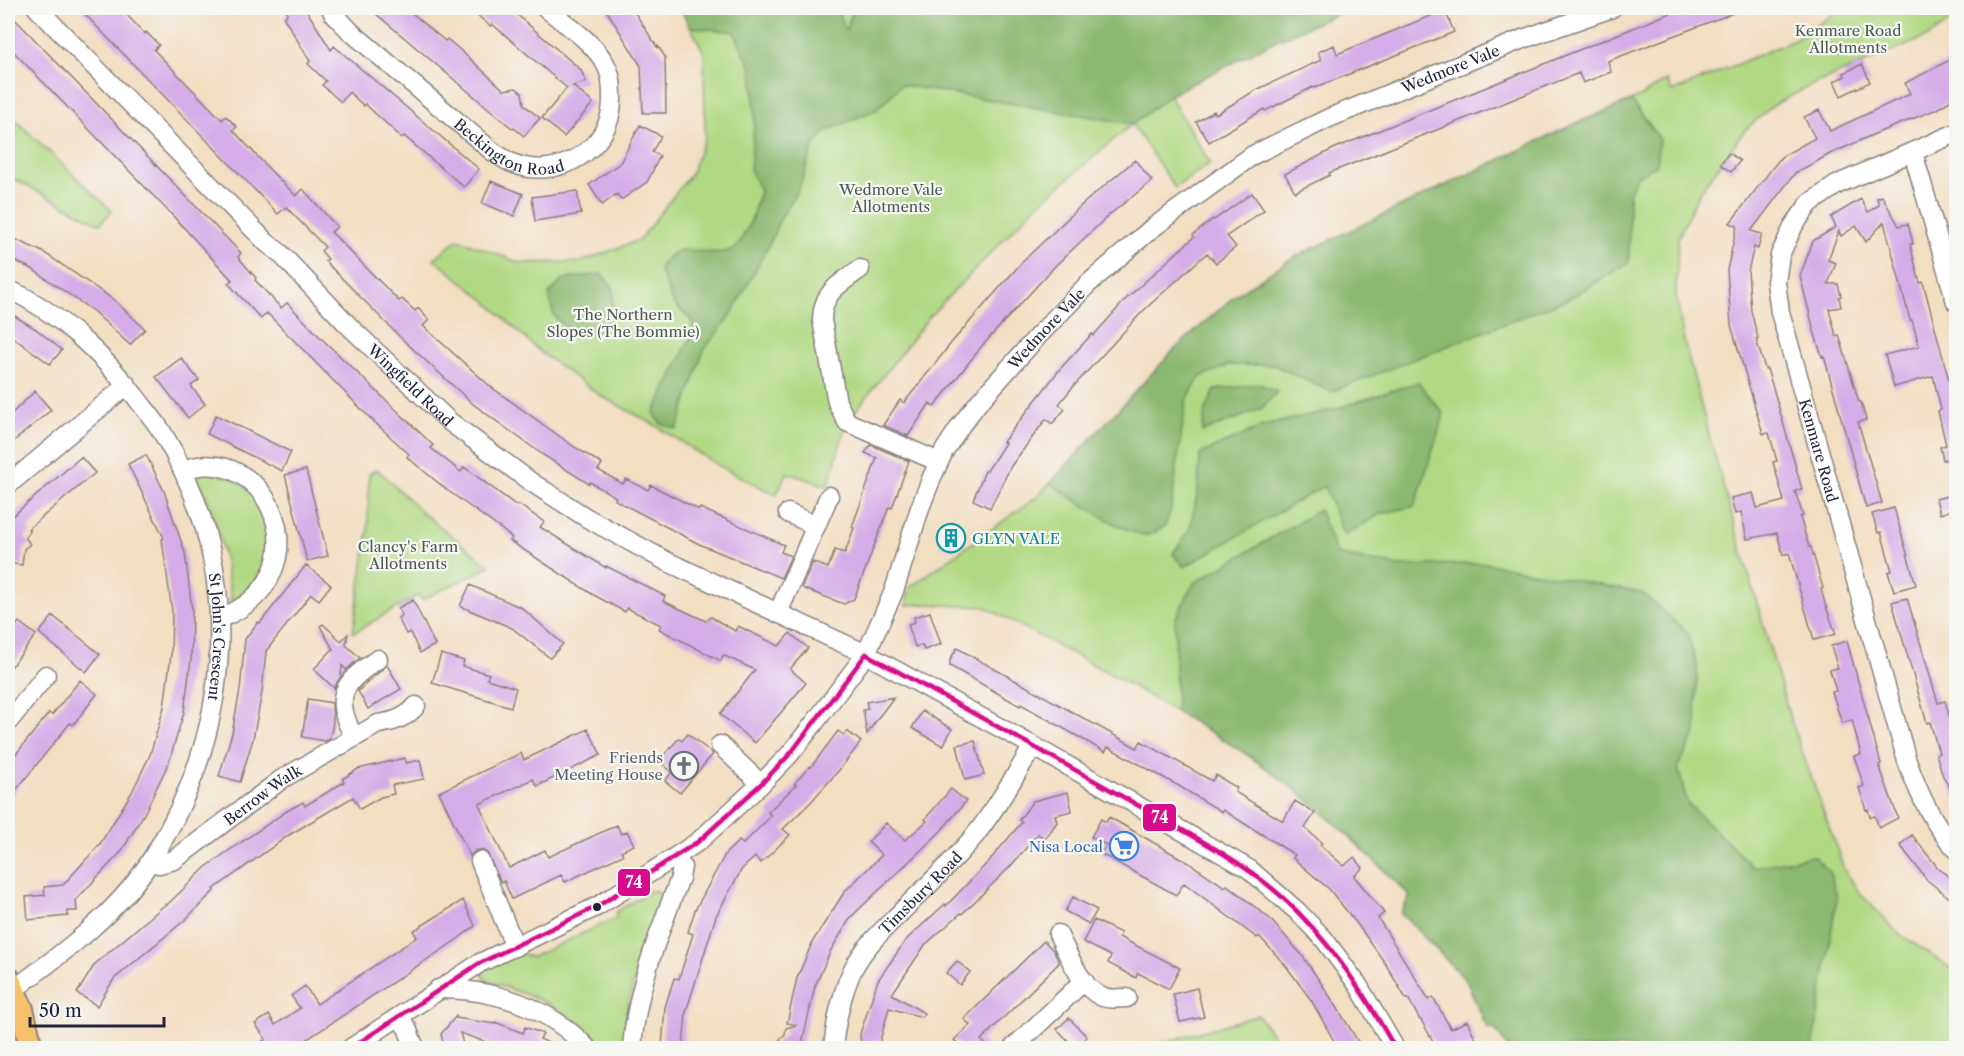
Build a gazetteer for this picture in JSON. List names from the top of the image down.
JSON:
{
  "streets": {
    "street": [
      "Wedmore Vale",
      "Beckington Road",
      "Wingfield Road",
      "Kenmare Road",
      "St John's Crescent",
      "Berrow Walk",
      "Timsbury Road"
    ]
  },
  "crossings": [
    ["Wedmore Vale", "Wingfield Road"],
    ["St John's Crescent", "Berrow Walk"]
  ],
  "parks": [
    "Kenmare Road Allotments",
    "Wedmore Vale Allotments",
    "The Northern Slopes (The Bommie)",
    "Clancy's Farm Allotments"
  ],
  "places": {
    "building": ["GLYN VALE"],
    "church": ["Friends Meeting House"],
    "supermarket": ["Nisa Local"]
  },
  "lines": ["transit line 74"],
  "scale_bar": "50 m"
}
